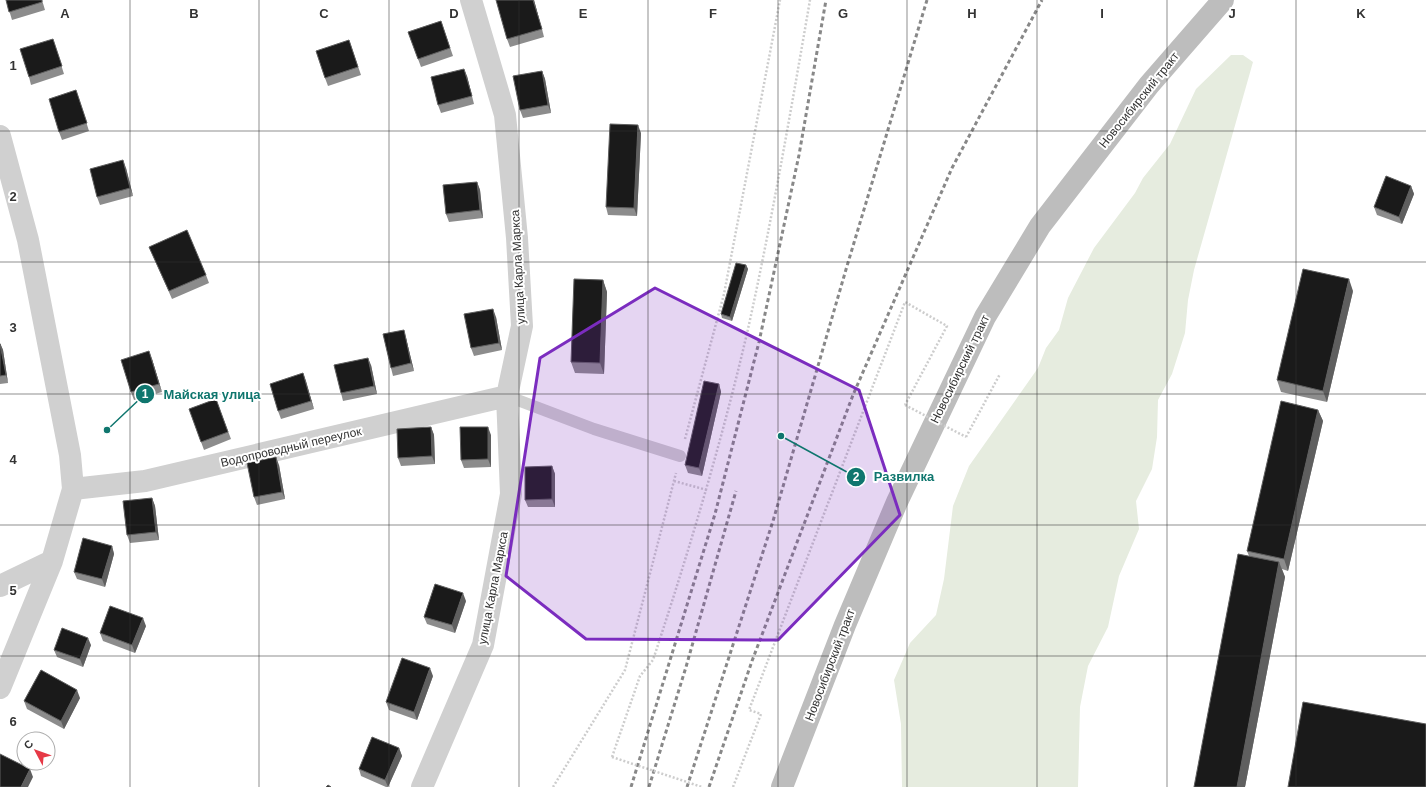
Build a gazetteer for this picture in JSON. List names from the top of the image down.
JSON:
{
  "streets": {
    "main road": ["Новосибирский тракт"],
    "street": ["улица Карла Маркса", "Водопроводный переулок"]
  },
  "crossings": [
    ["улица Карла Маркса", "Водопроводный переулок"]
  ],
  "places": ["Майская улица", "Развилка"],
  "north": "top left",
  "grid": {
    "columns": [
      "A",
      "B",
      "C",
      "D",
      "E",
      "F",
      "G",
      "H",
      "I",
      "J",
      "K"
    ],
    "rows": [
      "1",
      "2",
      "3",
      "4",
      "5",
      "6"
    ]
  }
}
